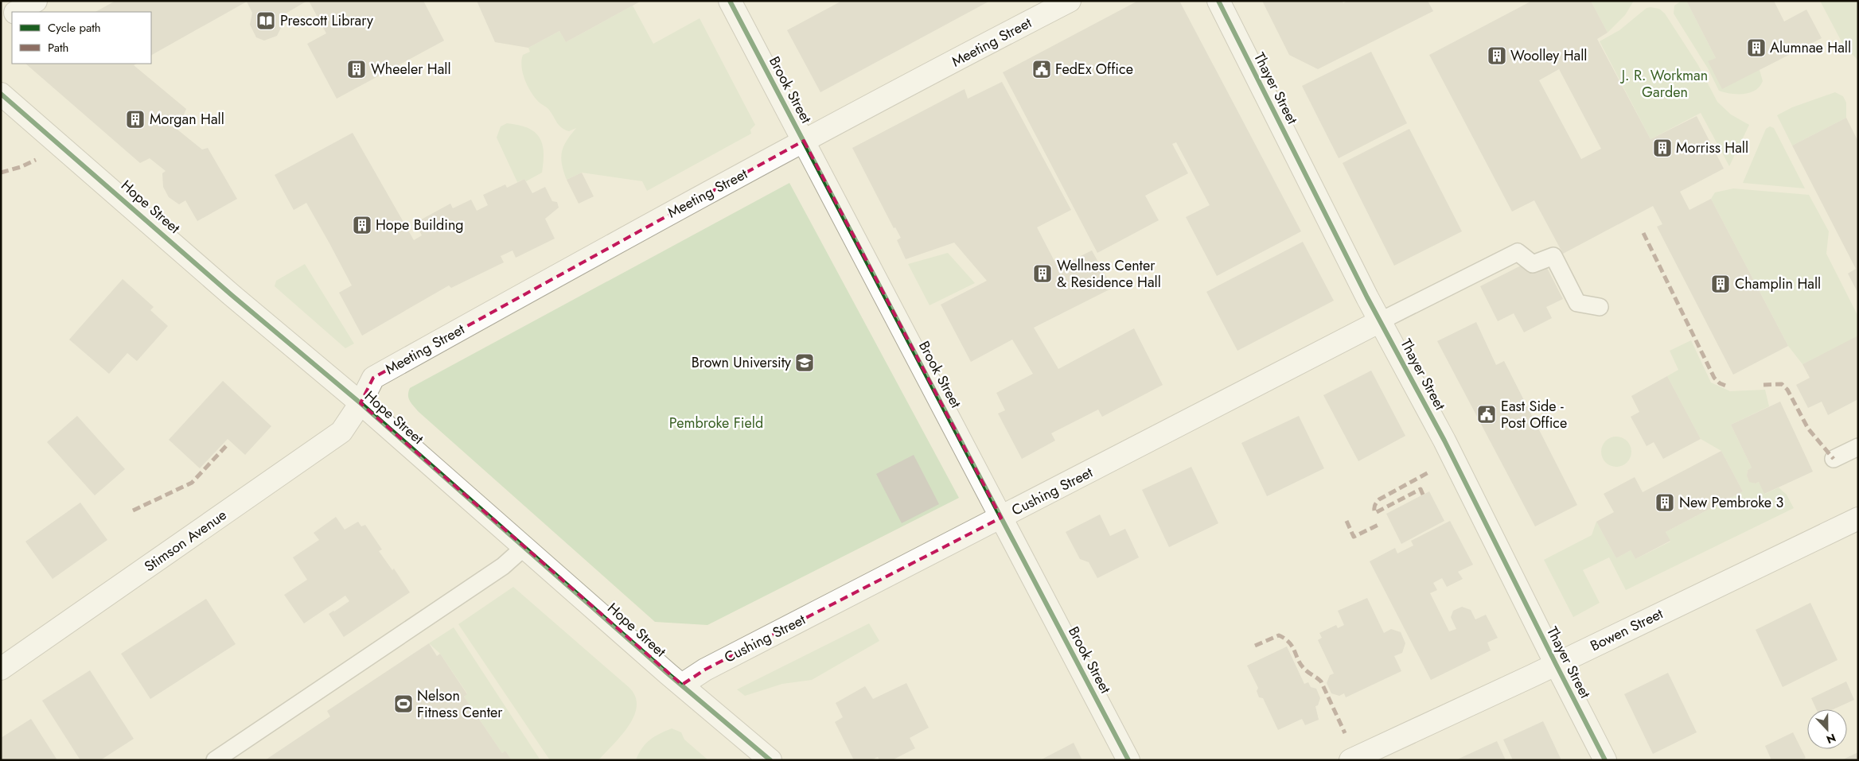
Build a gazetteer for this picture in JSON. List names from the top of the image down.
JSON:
{
  "streets": {
    "street": [
      "Meeting Street",
      "Thayer Street",
      "Brook Street",
      "Hope Street",
      "Cushing Street",
      "Stimson Avenue",
      "Bowen Street"
    ]
  },
  "crossings": [
    ["Meeting Street", "Brook Street"],
    ["Meeting Street", "Hope Street"],
    ["Meeting Street", "Stimson Avenue"],
    ["Thayer Street", "Cushing Street"],
    ["Thayer Street", "Bowen Street"],
    ["Brook Street", "Cushing Street"],
    ["Hope Street", "Cushing Street"],
    ["Hope Street", "Stimson Avenue"]
  ],
  "parks": ["J. R. Workman Garden", "Pembroke Field"],
  "places": {
    "library": ["Prescott Library"],
    "building": [
      "Alumnae Hall",
      "Woolley Hall",
      "Wheeler Hall",
      "Morgan Hall",
      "Morriss Hall",
      "Hope Building",
      "Wellness Center & Residence Hall",
      "Champlin Hall",
      "New Pembroke 3"
    ],
    "public building": ["FedEx Office", "East Side - Post Office"],
    "school or university": ["Brown University"],
    "sports": ["Nelson Fitness Center"]
  },
  "legend": ["Cycle path", "Path"],
  "north": "bottom"
}
